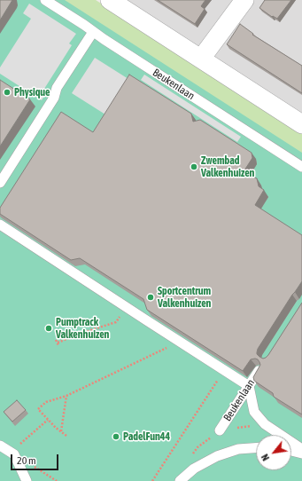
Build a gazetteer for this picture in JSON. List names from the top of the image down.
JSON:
{
  "streets": {
    "lane": ["Beukenlaan"]
  },
  "places": [
    "Physique",
    "Zwembad Valkenhuizen",
    "Sportcentrum Valkenhuizen",
    "Pumptrack Valkenhuizen",
    "PadelFun44"
  ],
  "scale_bar": "20 m",
  "north": "bottom left"
}
